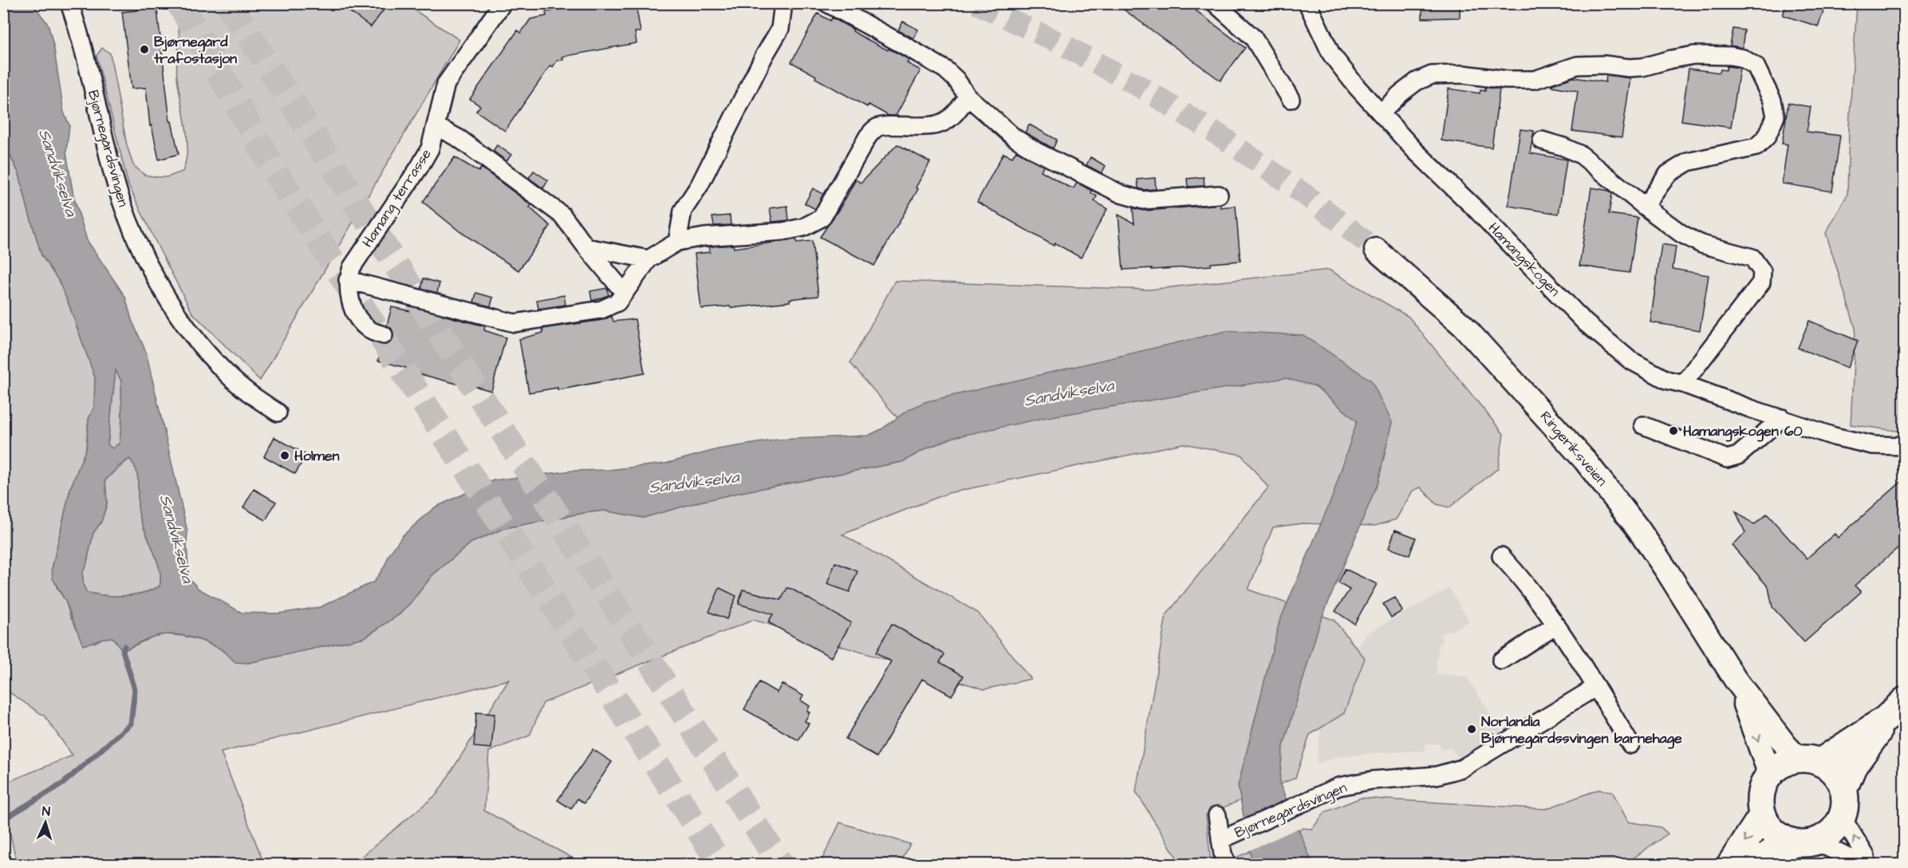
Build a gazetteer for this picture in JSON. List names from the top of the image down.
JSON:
{
  "streets": {
    "main road": ["Ringeriksveien"],
    "street": ["Bjørnegårdsvingen", "Hamang terrasse", "Hamangskogen"]
  },
  "water": ["Sandvikselva"],
  "places": [
    "Bjørnegård trafostasjon",
    "Hamangskogen 60",
    "Holmen",
    "Norlandia Bjørnegårdssvingen barnehage"
  ],
  "north": "top"
}
